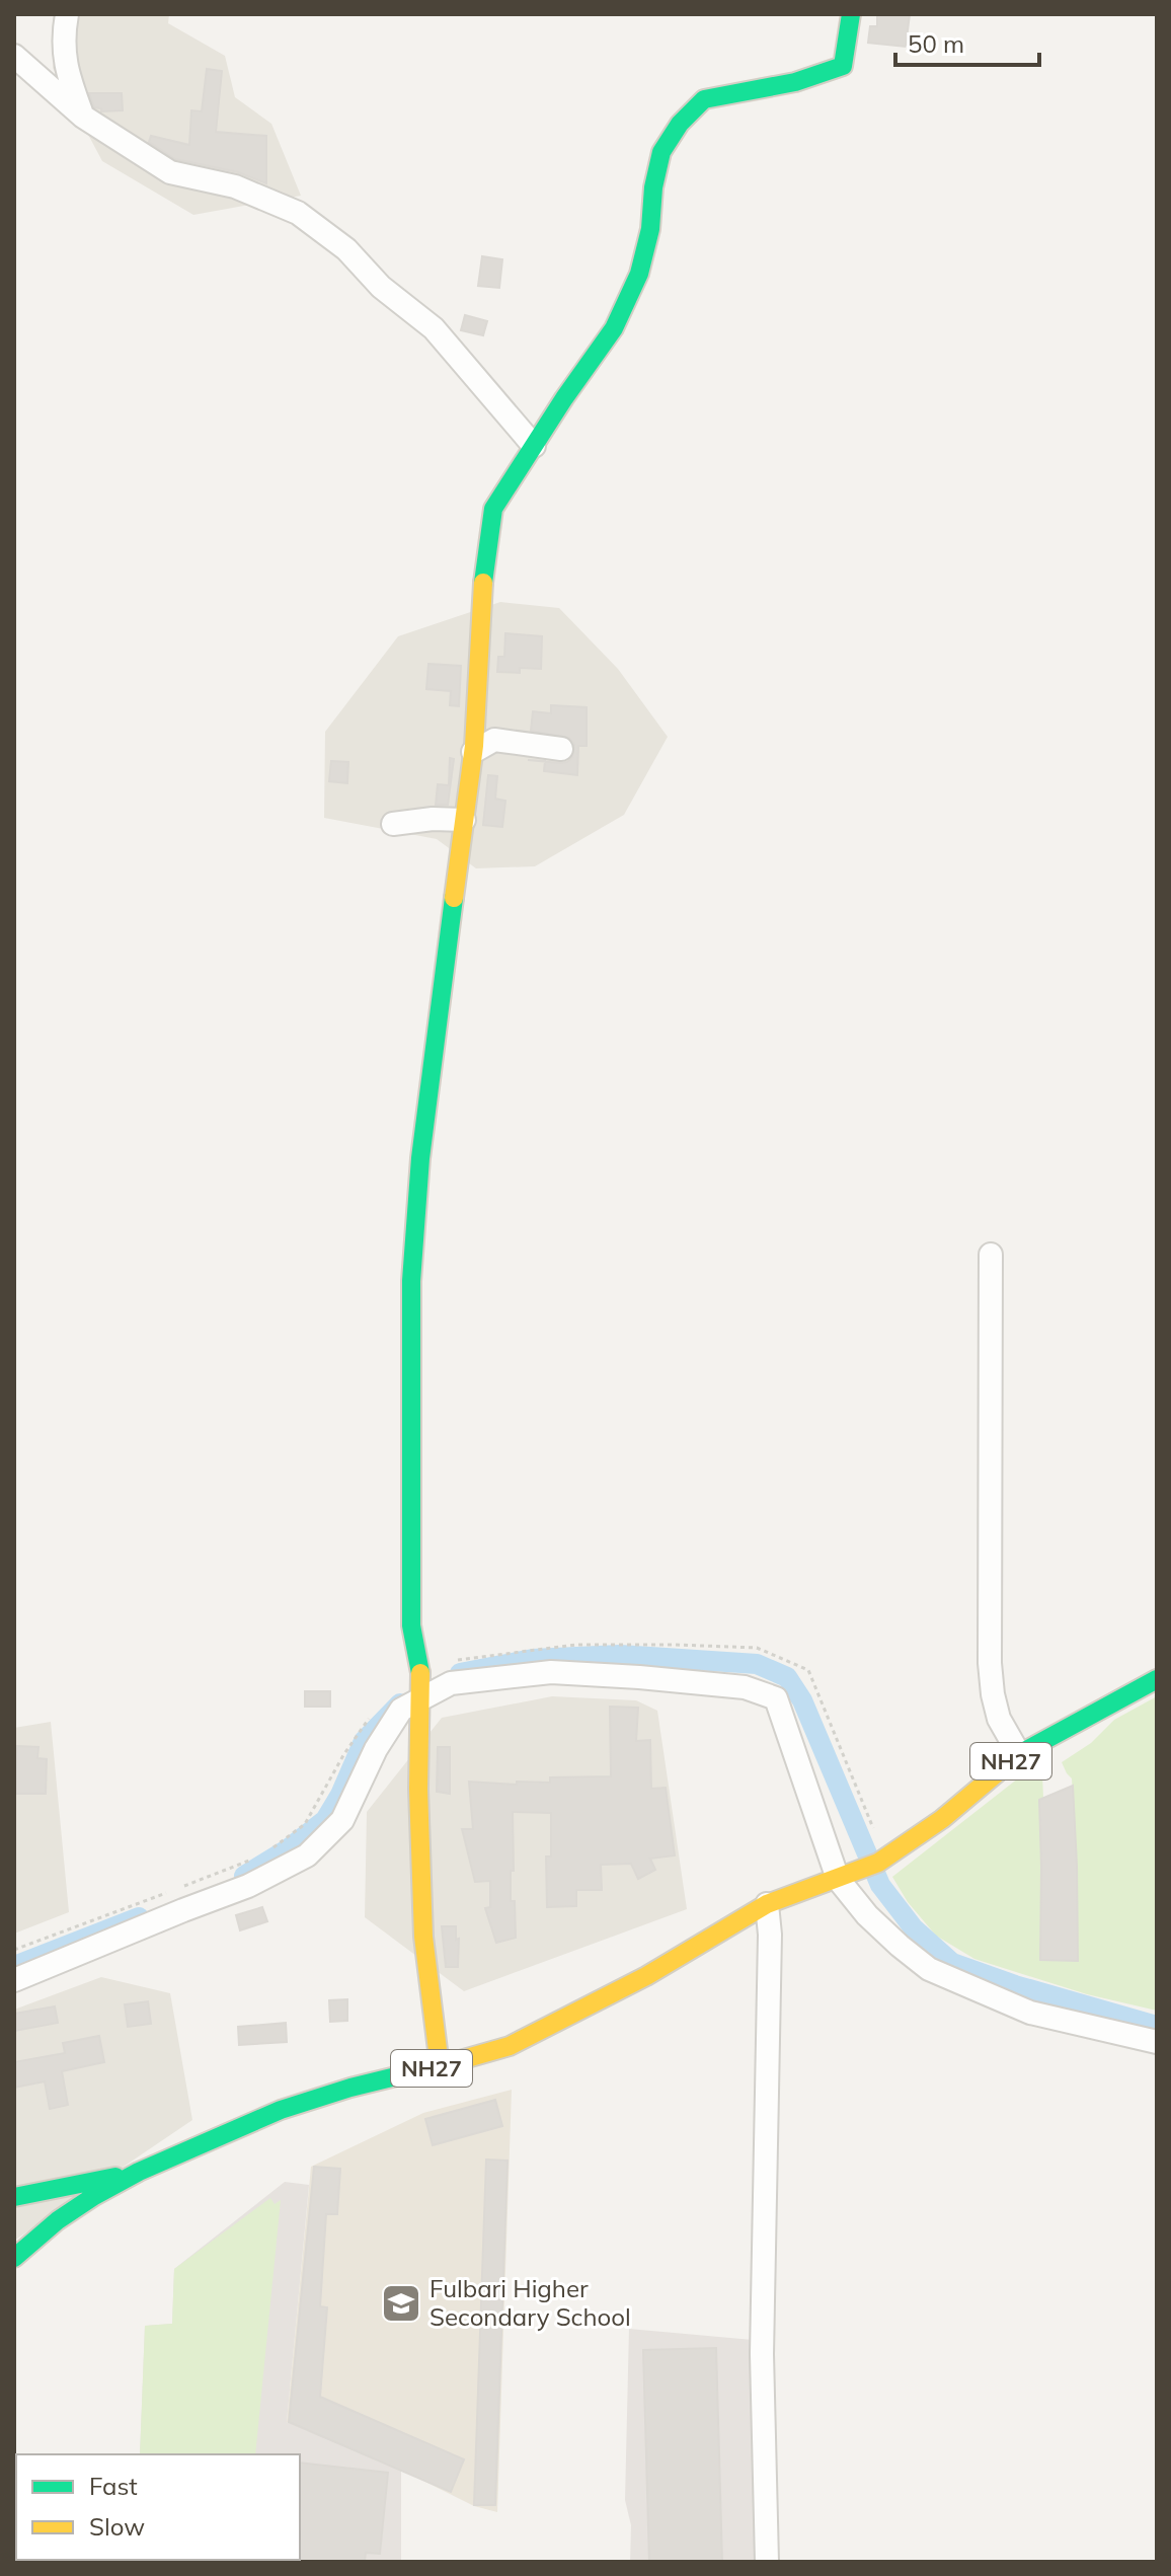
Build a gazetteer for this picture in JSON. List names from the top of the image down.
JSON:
{
  "streets": {
    "main road": ["NH27"]
  },
  "places": {
    "school or university": ["Fulbari Higher Secondary School"]
  },
  "legend": ["Fast", "Slow"],
  "scale_bar": "50 m"
}
